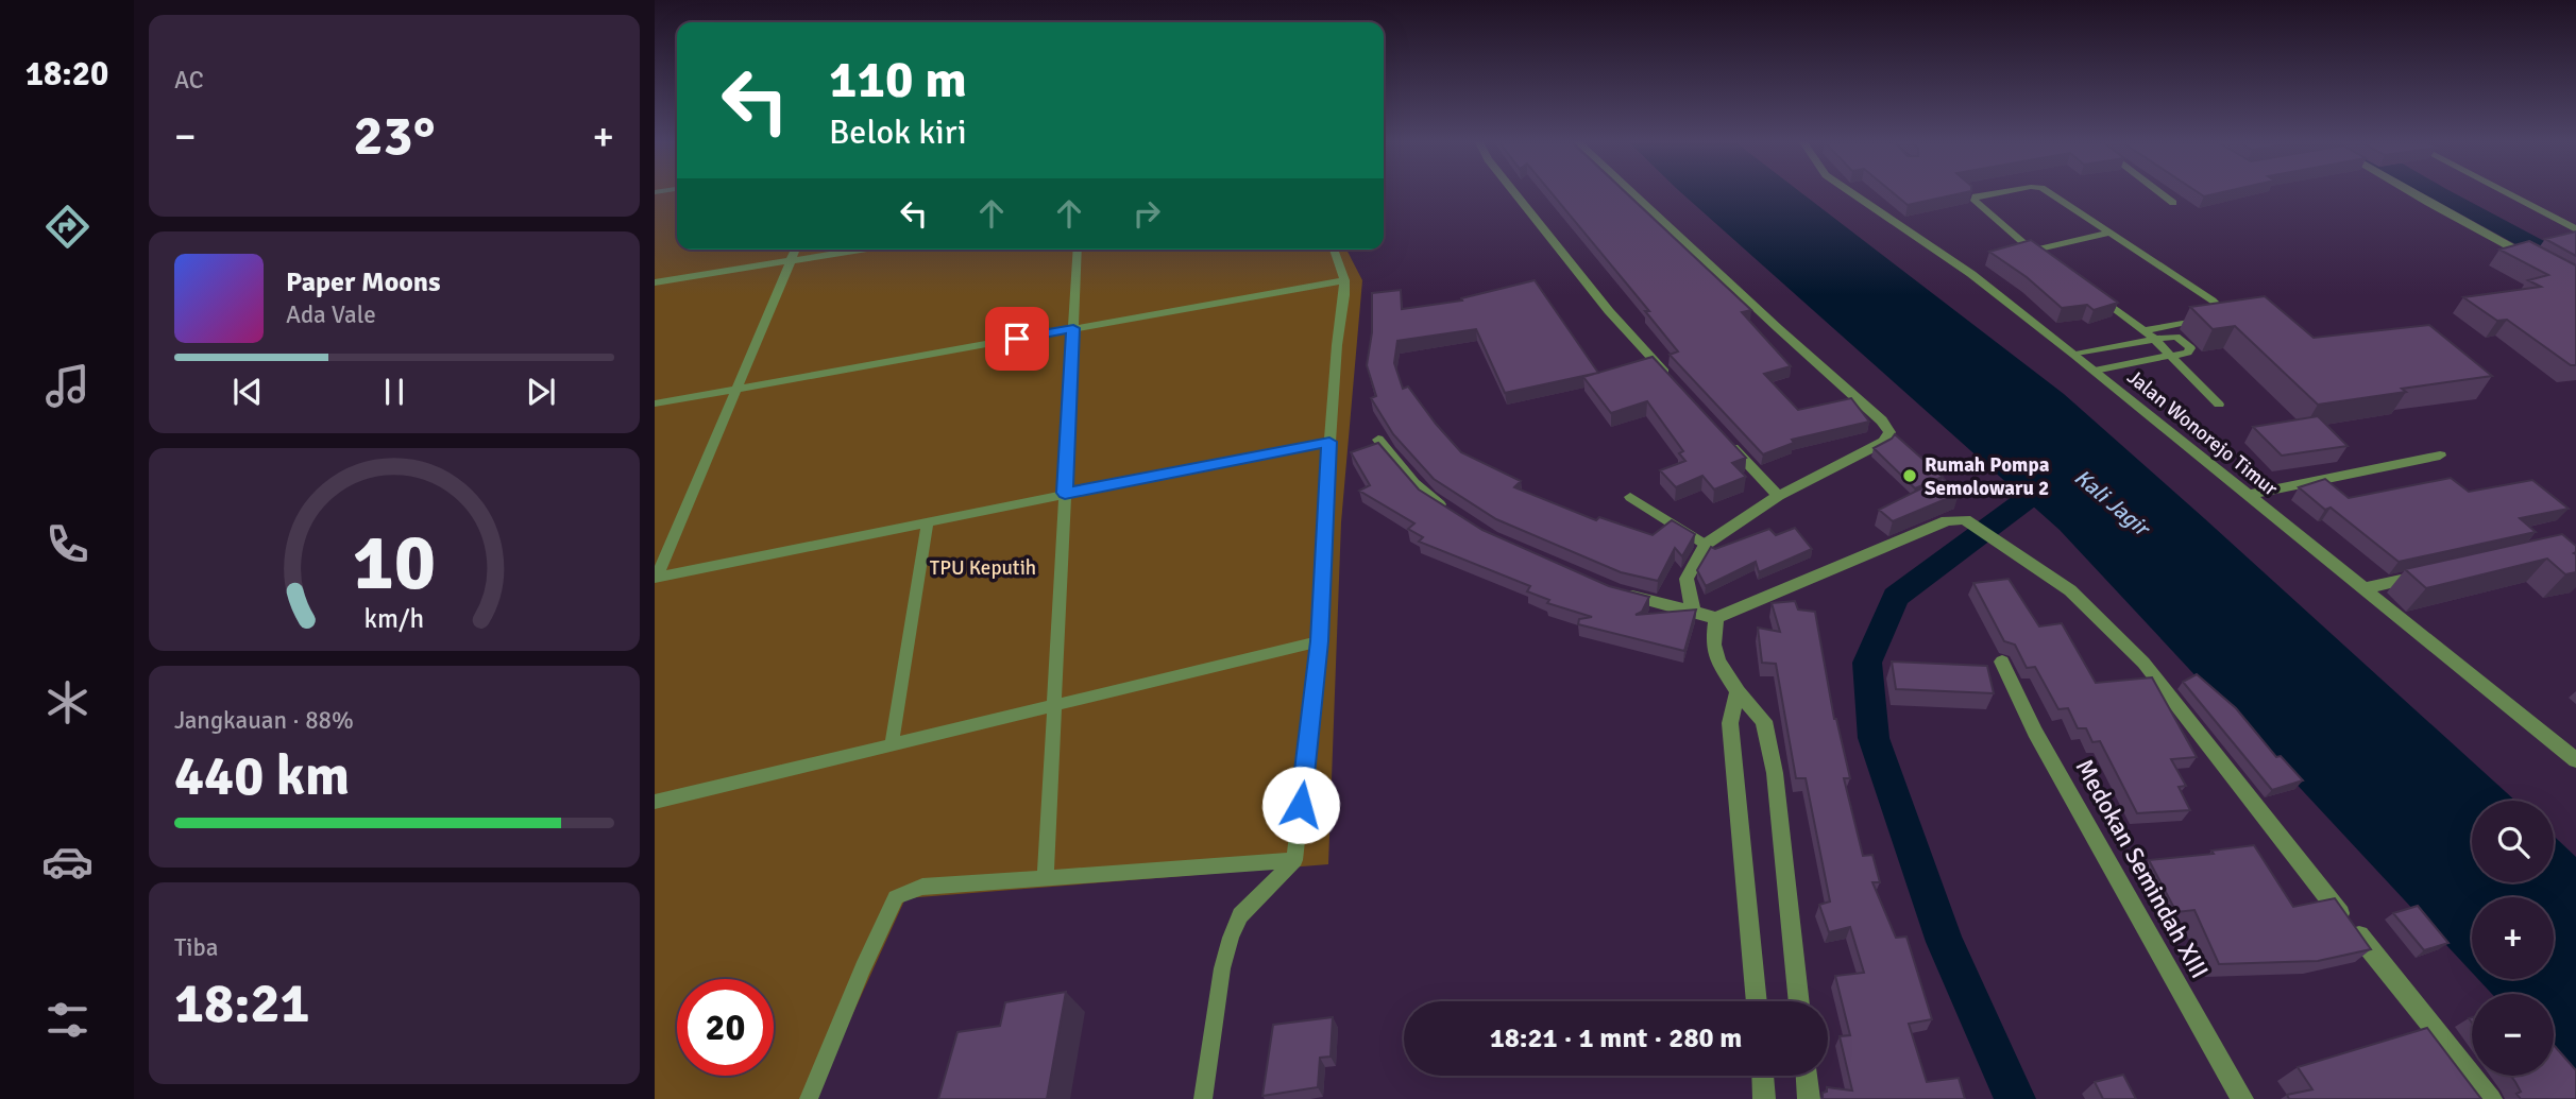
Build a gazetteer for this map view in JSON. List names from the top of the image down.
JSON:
{
  "streets": {
    "street": ["Jalan Wonorejo Timur", "Medokan Semindah XIII"]
  },
  "water": ["Kali Jagir"],
  "parks": ["TPU Keputih"],
  "places": ["Rumah Pompa Semolowaru 2"],
  "page": {
    "tabs": "18:20",
    "tile": [
      "AC",
      ["Jangkauan · 88%", "440 km"],
      ["Tiba", "18:21"]
    ],
    "turn": ["110 m", "Belok kiri"],
    "heat": ["−", "23°", "+"],
    "song": ["Paper Moons", "Ada Vale"],
    "map_buttons": ["+", "−"],
    "limit": "20",
    "trip": "18:21 · 1 mnt · 280 m",
    "gauge": ["10", "km/h"]
  }
}
